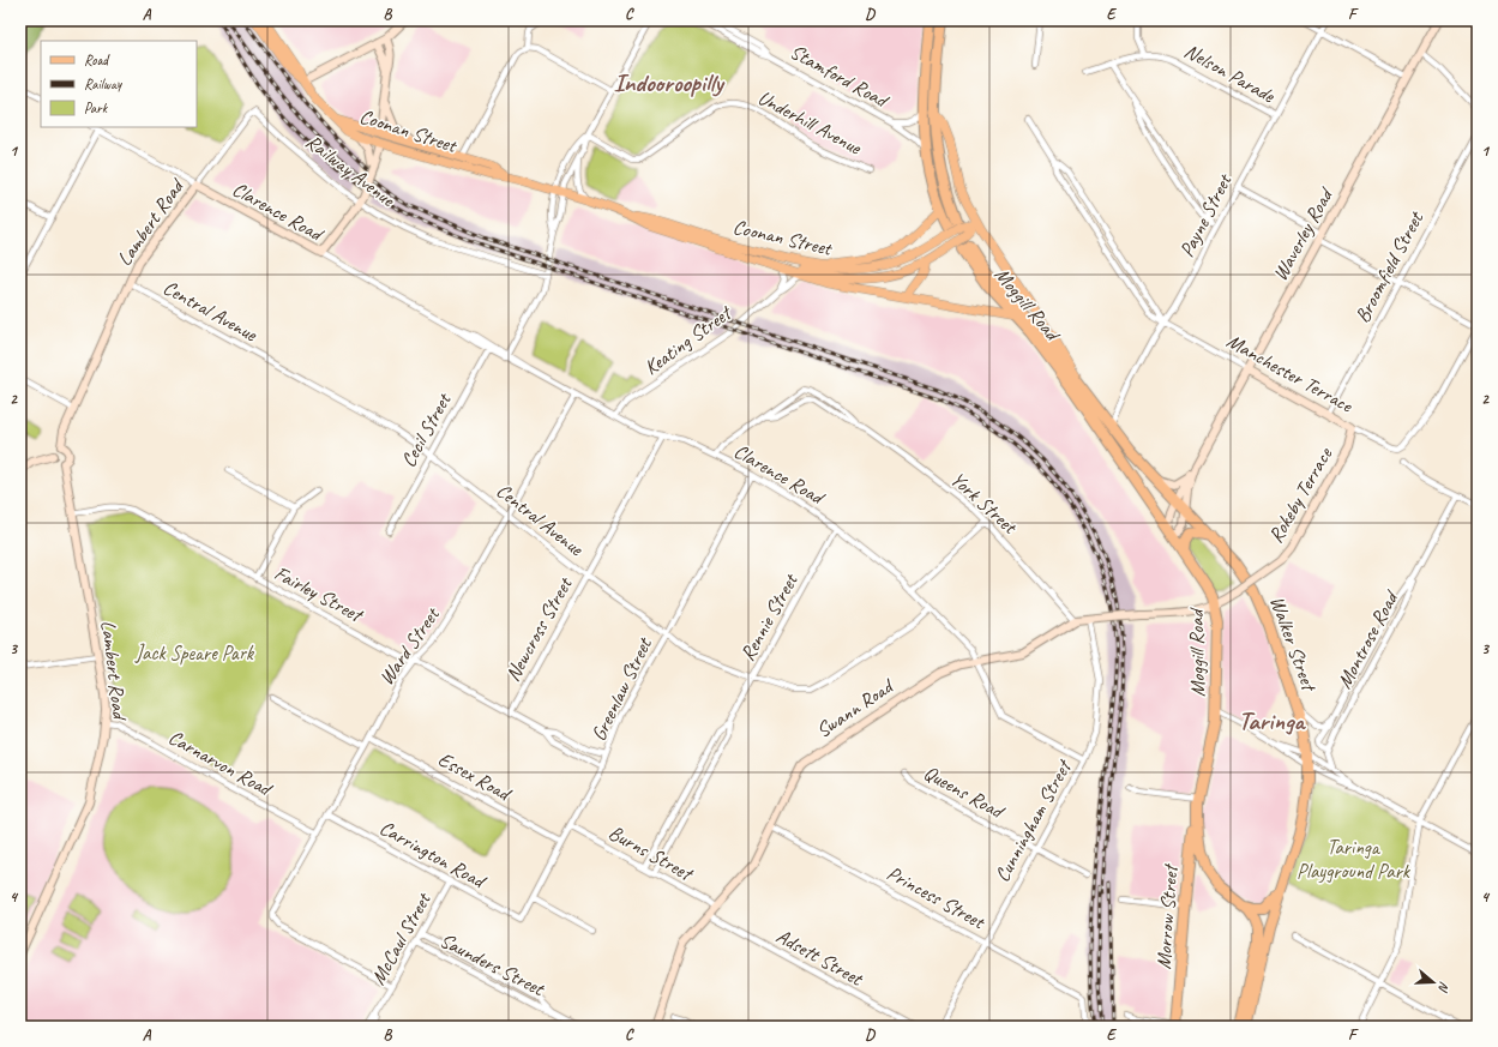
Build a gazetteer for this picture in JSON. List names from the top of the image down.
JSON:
{
  "streets": {
    "highway": ["Moggill Road", "Walker Street", "Morrow Street"],
    "main road": [
      "Coonan Street",
      "Clarence Road",
      "Lambert Road",
      "Waverley Road",
      "Manchester Terrace",
      "Rokeby Terrace",
      "Swann Road"
    ],
    "street": [
      "Nelson Parade",
      "Stamford Road",
      "Underhill Avenue",
      "Railway Avenue",
      "Payne Street",
      "Broomfield Street",
      "Central Avenue",
      "Keating Street",
      "Cecil Street",
      "York Street",
      "Fairley Street",
      "Rennie Street",
      "Newcross Street",
      "Montrose Road",
      "Ward Street",
      "Greenlaw Street",
      "Carnarvon Road",
      "Essex Road",
      "Queens Road",
      "Cunningham Street",
      "Burns Street",
      "Carrington Road",
      "Princess Street",
      "McCaul Street",
      "Adsett Street",
      "Saunders Street"
    ]
  },
  "crossings": [
    ["Nelson Parade", "Payne Street"],
    ["Coonan Street", "Moggill Road"],
    ["Coonan Street", "Keating Street"],
    ["Railway Avenue", "Lambert Road"],
    ["Clarence Road", "Lambert Road"],
    ["Clarence Road", "Central Avenue"],
    ["Clarence Road", "Keating Street"],
    ["Clarence Road", "Cecil Street"],
    ["Clarence Road", "York Street"],
    ["Clarence Road", "Rennie Street"],
    ["Clarence Road", "Newcross Street"],
    ["Clarence Road", "Ward Street"],
    ["Clarence Road", "Greenlaw Street"],
    ["Clarence Road", "Swann Road"],
    ["Clarence Road", "Cunningham Street"],
    ["Payne Street", "Moggill Road"],
    ["Payne Street", "Manchester Terrace"],
    ["Lambert Road", "Central Avenue"],
    ["Lambert Road", "Fairley Street"],
    ["Lambert Road", "Carnarvon Road"],
    ["Waverley Road", "Moggill Road"],
    ["Waverley Road", "Manchester Terrace"],
    ["Broomfield Street", "Manchester Terrace"],
    ["Moggill Road", "Rokeby Terrace"],
    ["Moggill Road", "Walker Street"],
    ["Moggill Road", "Swann Road"],
    ["Moggill Road", "Morrow Street"],
    ["Central Avenue", "Cecil Street"],
    ["Central Avenue", "Rennie Street"],
    ["Central Avenue", "Newcross Street"],
    ["Central Avenue", "Ward Street"],
    ["Central Avenue", "Greenlaw Street"],
    ["Manchester Terrace", "Rokeby Terrace"],
    ["Rokeby Terrace", "Swann Road"],
    ["York Street", "Swann Road"],
    ["Fairley Street", "Newcross Street"],
    ["Fairley Street", "Ward Street"],
    ["Fairley Street", "Greenlaw Street"],
    ["Rennie Street", "Burns Street"],
    ["Ward Street", "Carnarvon Road"],
    ["Ward Street", "Essex Road"],
    ["Ward Street", "Carrington Road"],
    ["Ward Street", "McCaul Street"],
    ["Greenlaw Street", "Essex Road"],
    ["Greenlaw Street", "Burns Street"],
    ["Greenlaw Street", "Carrington Road"],
    ["Swann Road", "Cunningham Street"],
    ["Swann Road", "Burns Street"],
    ["Swann Road", "Princess Street"],
    ["Swann Road", "Adsett Street"],
    ["Queens Road", "Cunningham Street"],
    ["Cunningham Street", "Princess Street"],
    ["Carrington Road", "McCaul Street"],
    ["McCaul Street", "Saunders Street"]
  ],
  "districts": ["Indooroopilly", "Taringa"],
  "parks": ["Jack Speare Park", "Taringa Playground Park"],
  "legend": ["Road", "Railway", "Park"],
  "north": "right",
  "grid": {
    "columns": [
      "A",
      "B",
      "C",
      "D",
      "E",
      "F"
    ],
    "rows": [
      "1",
      "2",
      "3",
      "4"
    ]
  }
}
